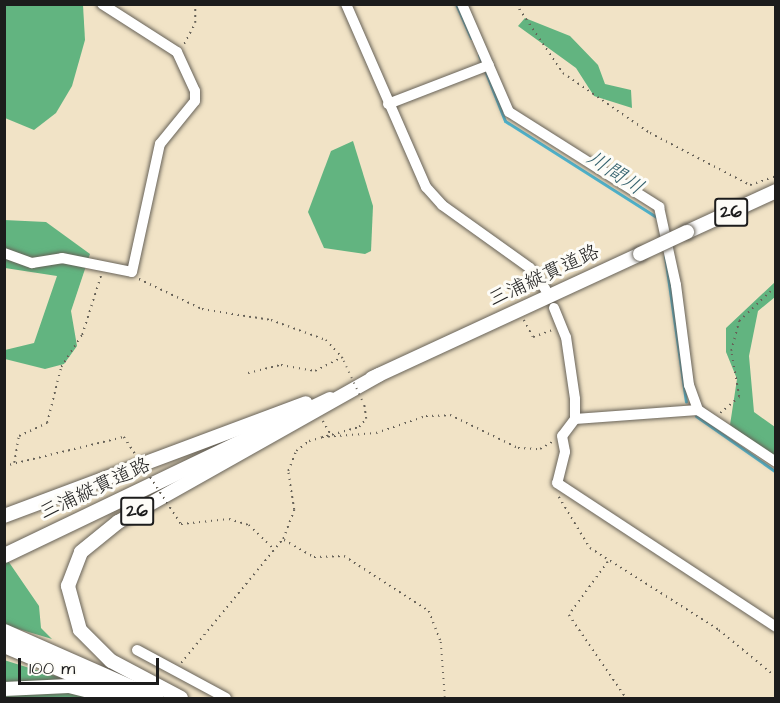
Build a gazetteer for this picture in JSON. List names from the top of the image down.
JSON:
{
  "streets": {
    "highway": ["26", "三浦縦貫道路"]
  },
  "crossings": [
    ["26", "三浦縦貫道路"]
  ],
  "water": ["川間川"],
  "scale_bar": "100 m"
}
